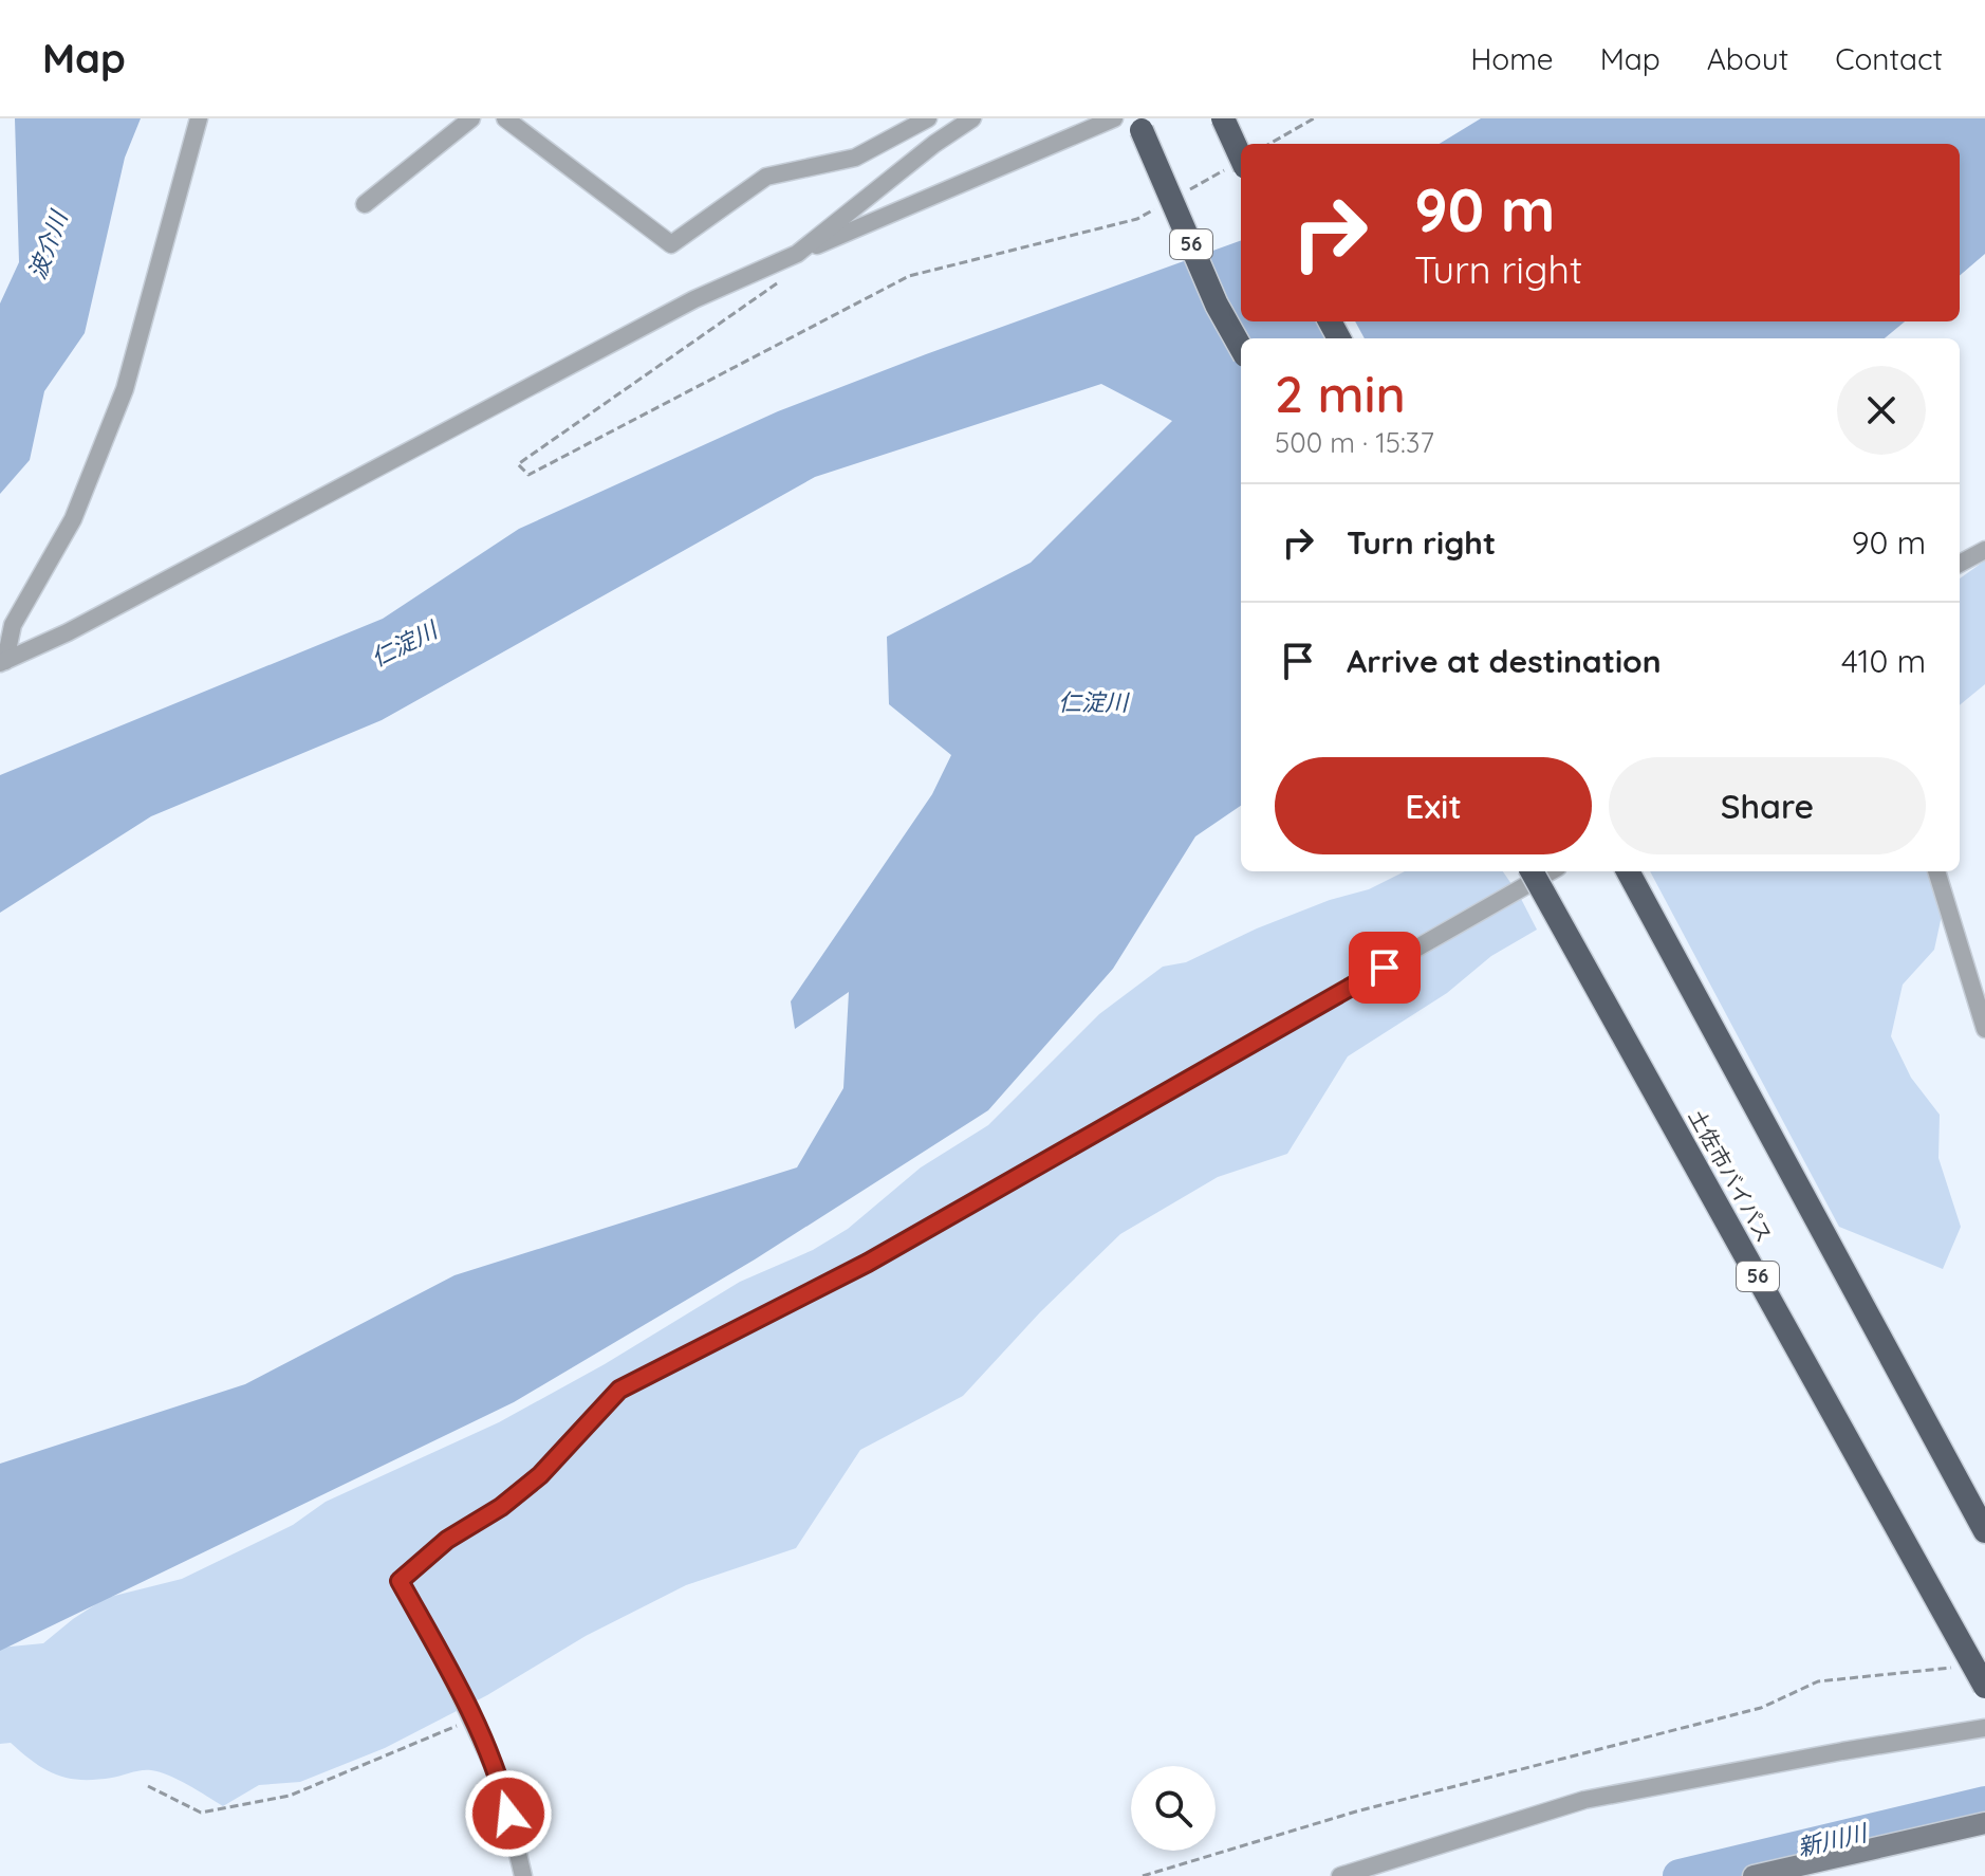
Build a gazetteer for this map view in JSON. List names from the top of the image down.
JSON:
{
  "streets": {
    "highway": ["56", "土佐市バイパス"]
  },
  "water": ["波介川", "仁淀川", "新川川"],
  "page": {
    "header": "Map",
    "nav": [
      "Home",
      "Map",
      "About",
      "Contact"
    ],
    "turn": ["90 m", "Turn right"],
    "heading": ["2 min", "500 m · 15:37"],
    "list": [
      {
        "name": "Turn right",
        "value": "90 m"
      },
      {
        "name": "Arrive at destination",
        "value": "410 m"
      }
    ],
    "buttons": ["Exit", "Share"]
  }
}
